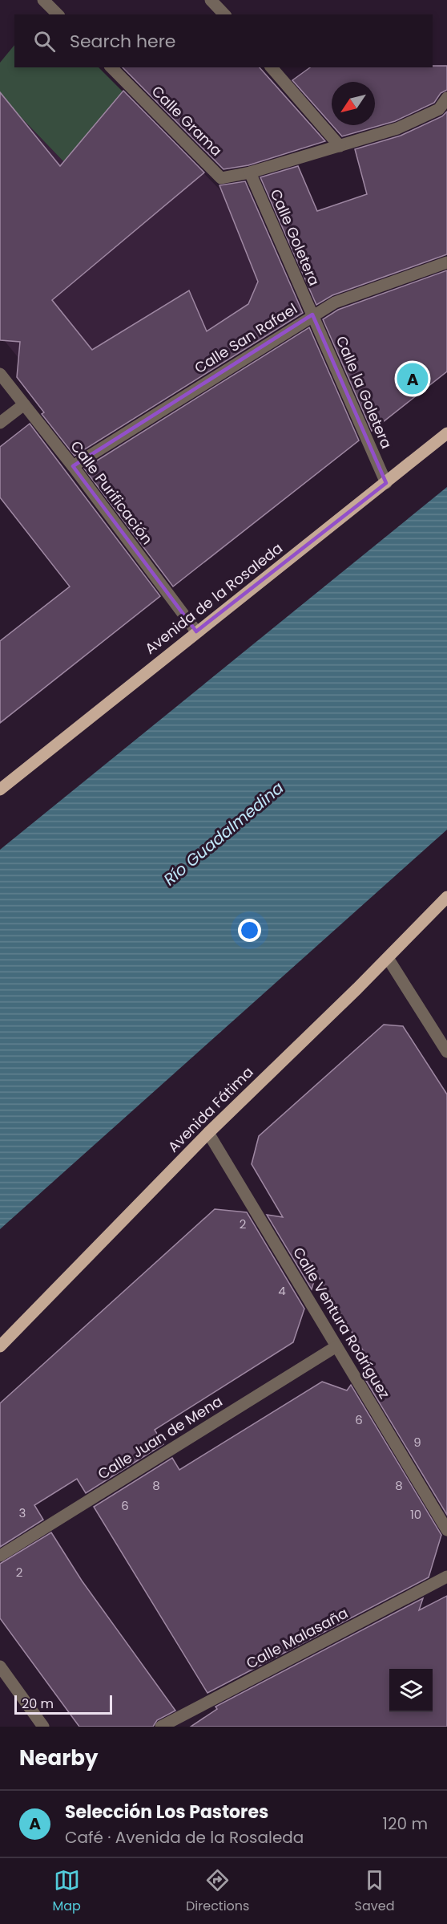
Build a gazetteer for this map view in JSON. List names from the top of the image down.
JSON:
{
  "streets": {
    "main road": ["Avenida de la Rosaleda", "Avenida Fátima"],
    "street": [
      "Calle Grama",
      "Calle Goletera",
      "Calle San Rafael",
      "Calle la Goletera",
      "Calle Purificación",
      "Calle Ventura Rodríguez",
      "Calle Juan de Mena",
      "Calle Malasaña"
    ]
  },
  "crossings": [
    ["Calle Grama", "Calle Goletera"],
    ["Calle Goletera", "Calle San Rafael"],
    ["Calle Goletera", "Calle la Goletera"],
    ["Calle San Rafael", "Calle la Goletera"],
    ["Calle San Rafael", "Calle Purificación"],
    ["Calle la Goletera", "Avenida de la Rosaleda"],
    ["Calle Purificación", "Avenida de la Rosaleda"],
    ["Avenida Fátima", "Calle Ventura Rodríguez"],
    ["Calle Ventura Rodríguez", "Calle Juan de Mena"]
  ],
  "water": ["Río Guadalmedina"],
  "house_numbers": [
    "2",
    "4",
    "6",
    "9",
    "8",
    "8",
    "6",
    "3",
    "10",
    "2"
  ],
  "scale_bar": "20 m",
  "north": "bottom left",
  "page": {
    "search": "Search here",
    "pins": "A",
    "scale": "20 m",
    "heading": "Nearby",
    "list": [
      {
        "mark": "A",
        "name": "Selección Los Pastores",
        "note": "Café · Avenida de la Rosaleda",
        "value": "120 m"
      }
    ],
    "nav": ["Map", "Directions", "Saved"]
  }
}
